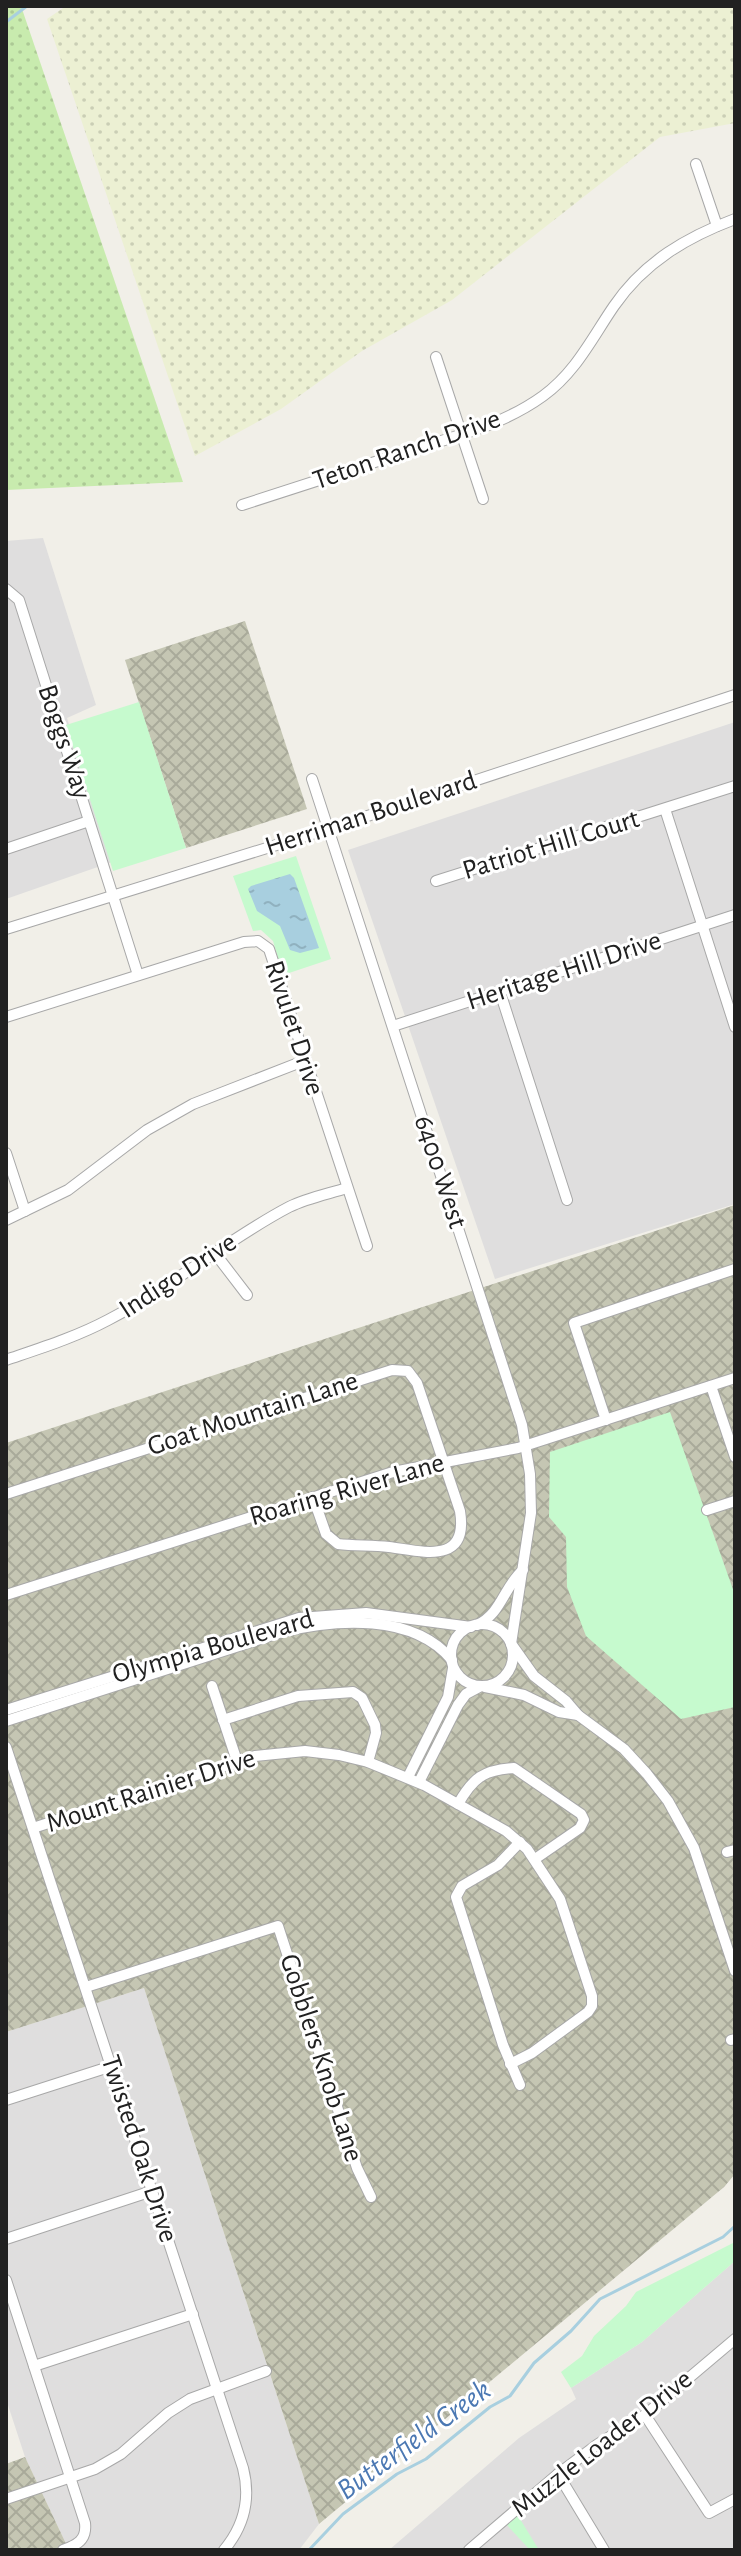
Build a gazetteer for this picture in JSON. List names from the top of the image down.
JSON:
{
  "streets": {
    "street": [
      "Teton Ranch Drive",
      "Boggs Way",
      "Herriman Boulevard",
      "Patriot Hill Court",
      "Heritage Hill Drive",
      "Rivulet Drive",
      "6400 West",
      "Indigo Drive",
      "Goat Mountain Lane",
      "Roaring River Lane",
      "Olympia Boulevard",
      "Mount Rainier Drive",
      "Gobblers Knob Lane",
      "Twisted Oak Drive",
      "Muzzle Loader Drive"
    ]
  },
  "crossings": [
    ["Boggs Way", "Herriman Boulevard"],
    ["Boggs Way", "Rivulet Drive"],
    ["Herriman Boulevard", "6400 West"],
    ["Heritage Hill Drive", "6400 West"],
    ["Rivulet Drive", "Indigo Drive"],
    ["6400 West", "Roaring River Lane"],
    ["6400 West", "Olympia Boulevard"],
    ["Goat Mountain Lane", "Roaring River Lane"],
    ["Mount Rainier Drive", "Twisted Oak Drive"],
    ["Gobblers Knob Lane", "Twisted Oak Drive"]
  ],
  "water": ["Butterfield Creek"]
}
